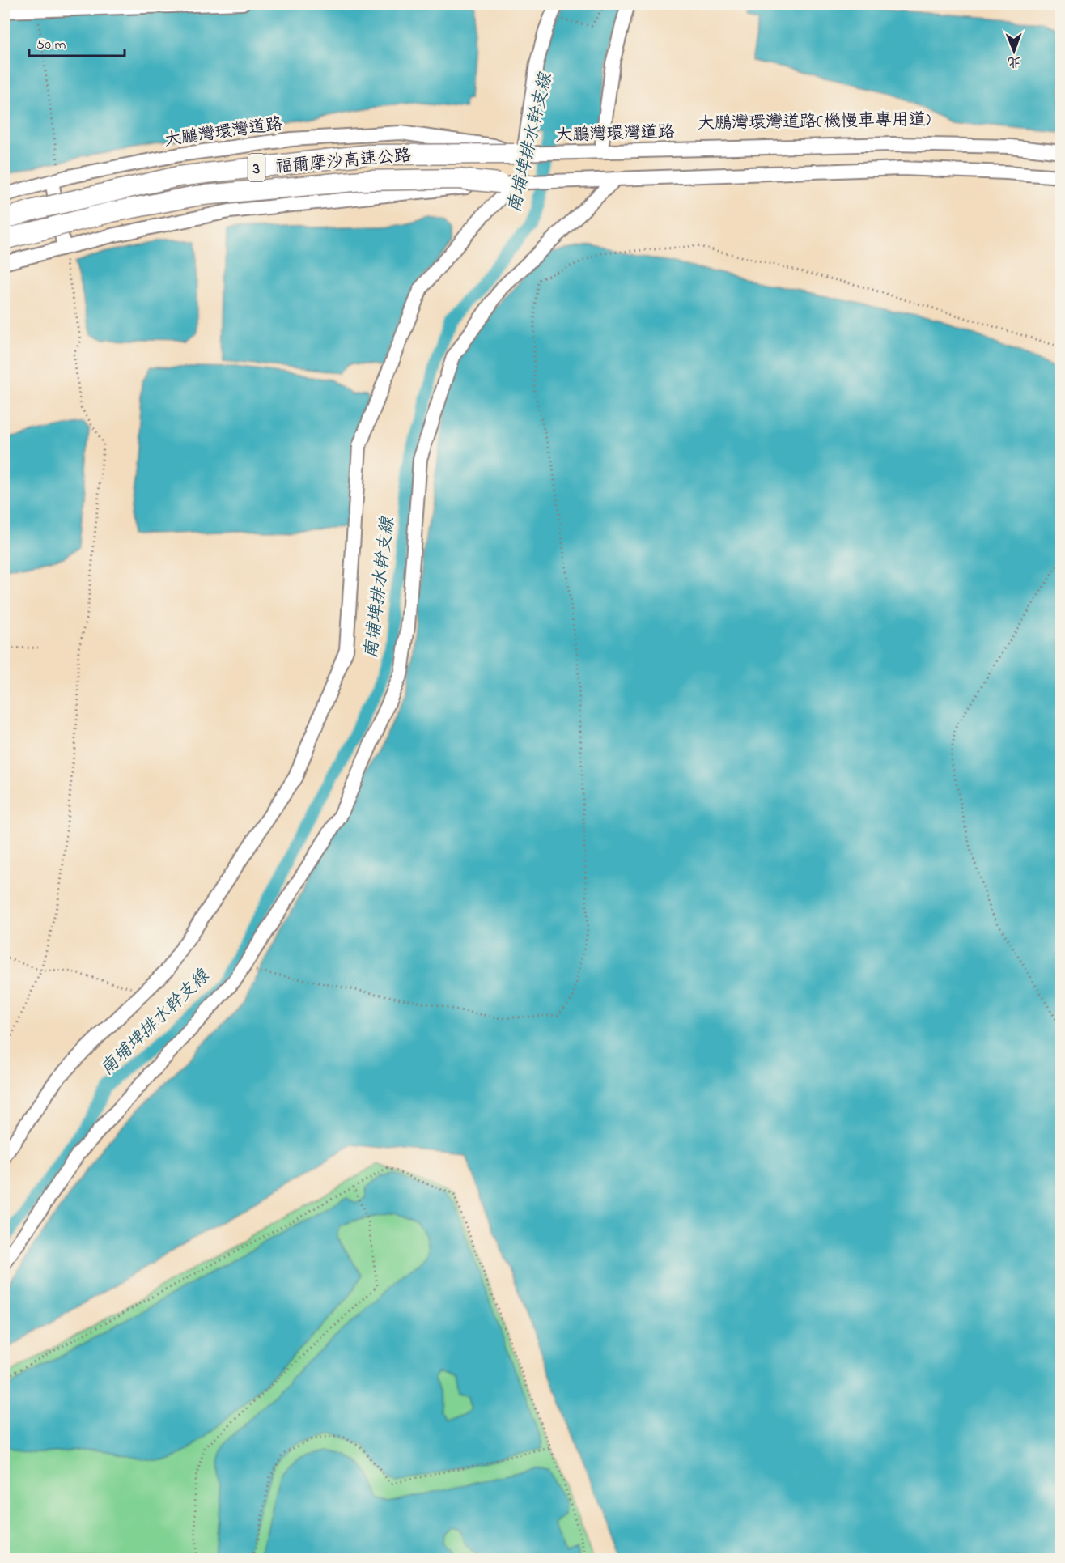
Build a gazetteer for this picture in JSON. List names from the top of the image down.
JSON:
{
  "streets": {
    "highway": ["福爾摩沙高速公路", "3"],
    "street": ["大鵬灣環灣道路(機慢車專用道)", "大鵬灣環灣道路"]
  },
  "crossings": [
    ["大鵬灣環灣道路(機慢車專用道)", "大鵬灣環灣道路"],
    ["大鵬灣環灣道路", "福爾摩沙高速公路"]
  ],
  "water": ["南埔埤排水幹支線"],
  "scale_bar": "50 m",
  "north": "bottom"
}
